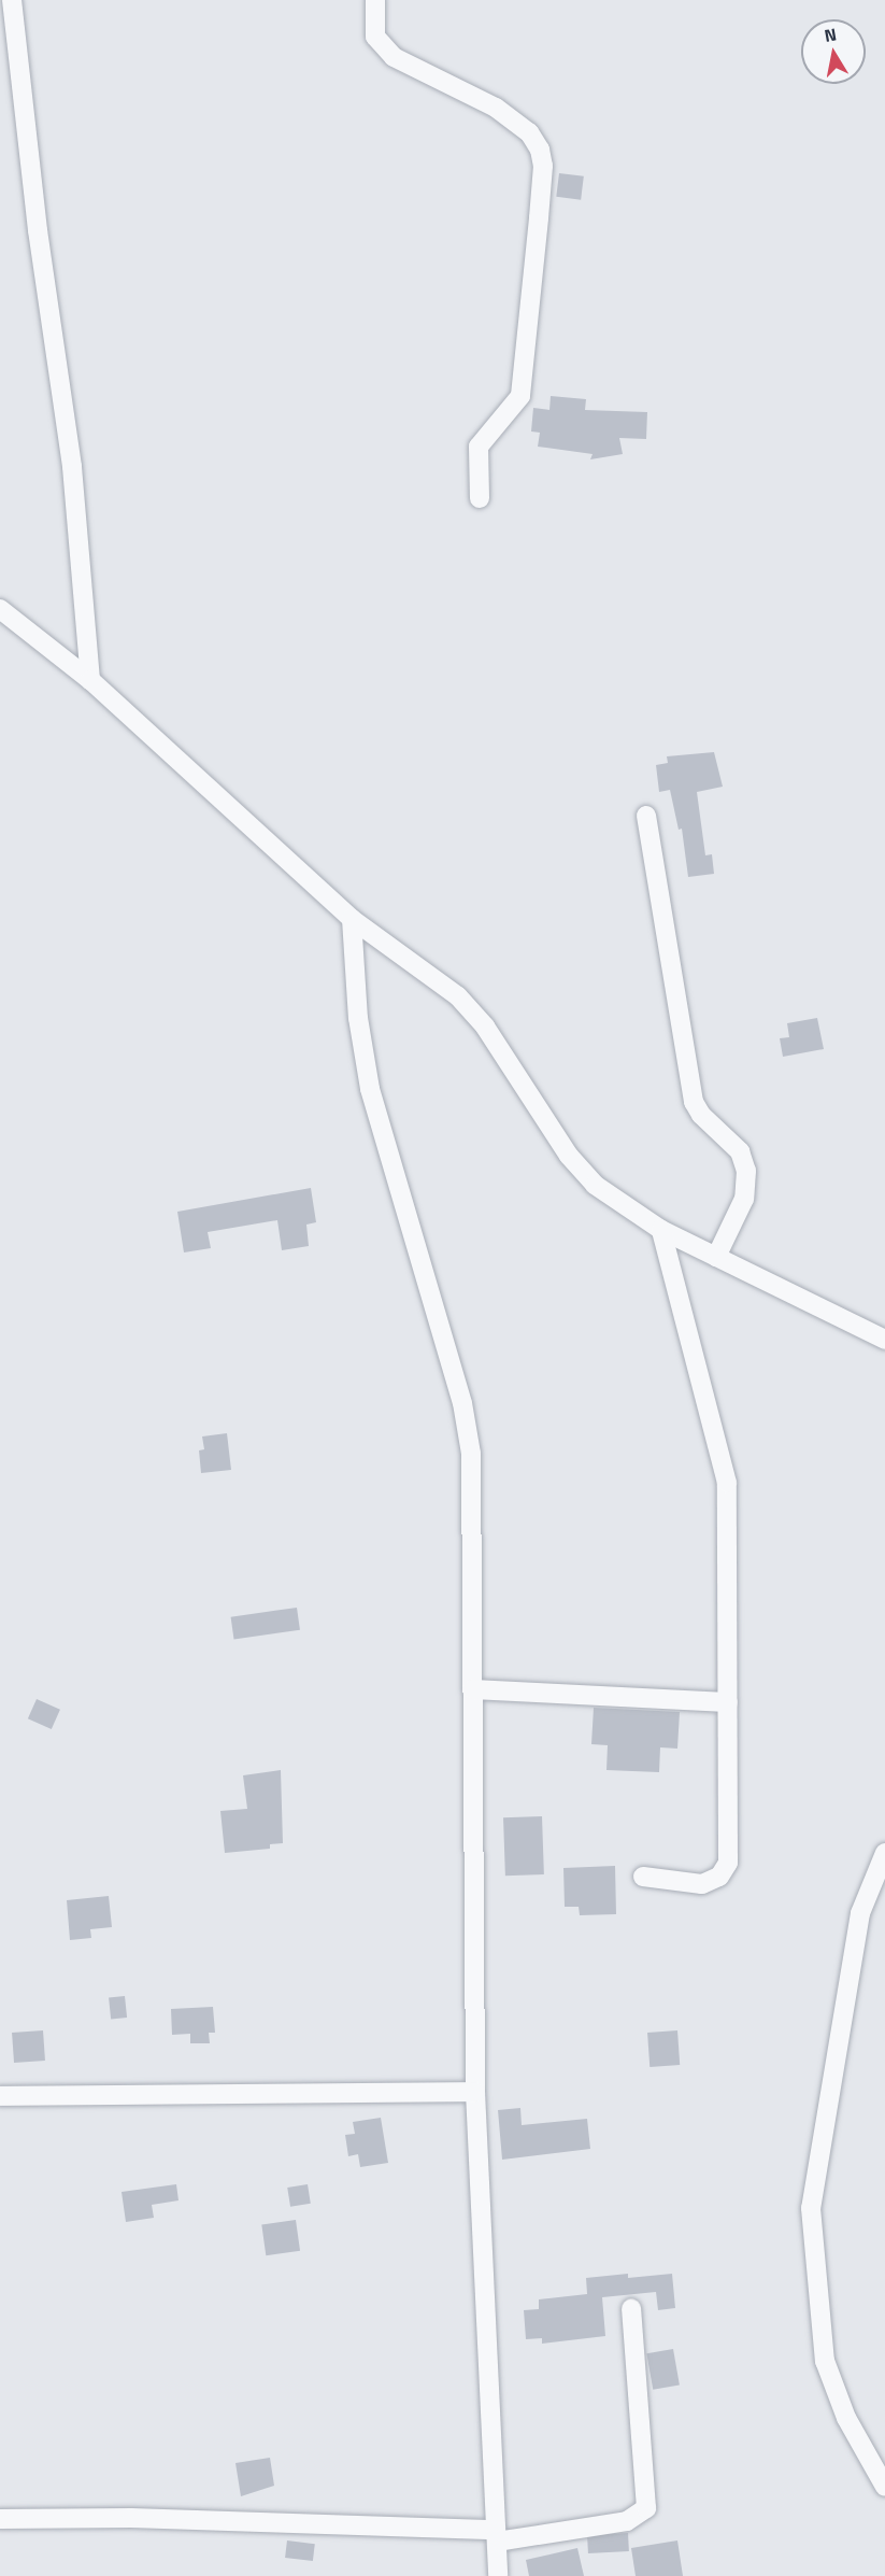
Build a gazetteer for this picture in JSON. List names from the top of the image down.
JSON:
{
  "north": "top"
}
